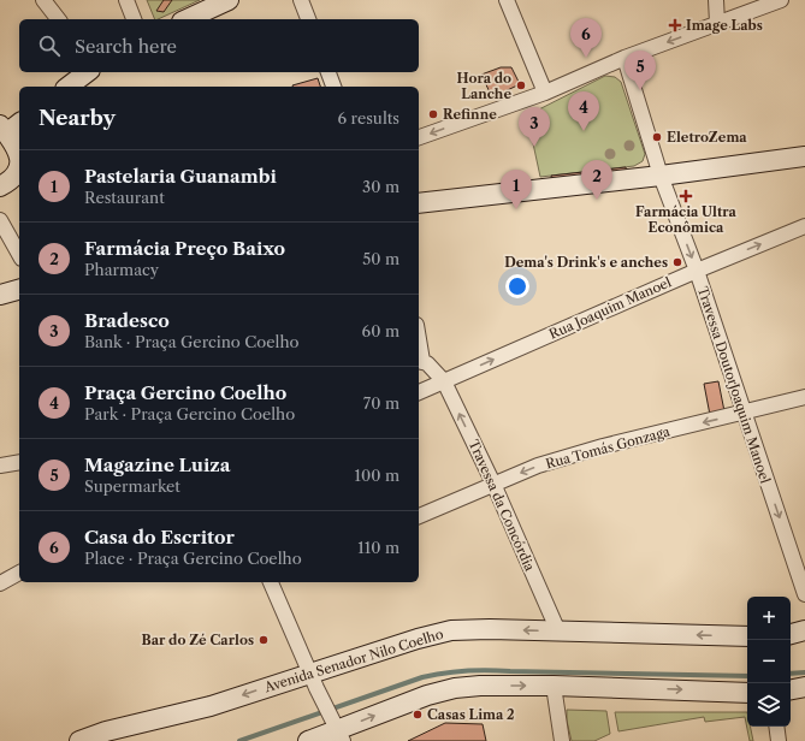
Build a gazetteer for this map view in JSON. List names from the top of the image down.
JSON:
{
  "streets": {
    "main road": ["Avenida Senador Nilo Coelho"],
    "street": [
      "Rua Joaquim Manoel",
      "Travessa DoutorJoaquim Manoel",
      "Rua Tomás Gonzaga",
      "Travessa da Concórdia"
    ]
  },
  "crossings": [
    ["Rua Joaquim Manoel", "Travessa DoutorJoaquim Manoel"],
    ["Rua Joaquim Manoel", "Travessa da Concórdia"],
    ["Travessa DoutorJoaquim Manoel", "Rua Tomás Gonzaga"],
    ["Rua Tomás Gonzaga", "Travessa da Concórdia"],
    ["Travessa da Concórdia", "Avenida Senador Nilo Coelho"]
  ],
  "one_way": [
    "Rua Joaquim Manoel",
    "Travessa DoutorJoaquim Manoel",
    "Rua Tomás Gonzaga",
    "Travessa da Concórdia"
  ],
  "places": {
    "health": ["Image Labs", "Farmácia Ultra Econômica"],
    "other": [
      "Hora do Lanche",
      "Refinne",
      "EletroZema",
      "Dema's Drink's e anches",
      "Bar do Zé Carlos",
      "Casas Lima 2"
    ]
  },
  "page": {
    "pins": [
      "6",
      "5",
      "4",
      "3",
      "2",
      "1"
    ],
    "search": "Search here",
    "heading": ["Nearby", "6 results"],
    "list": [
      {
        "mark": "1",
        "name": "Pastelaria Guanambi",
        "note": "Restaurant",
        "value": "30 m"
      },
      {
        "mark": "2",
        "name": "Farmácia Preço Baixo",
        "note": "Pharmacy",
        "value": "50 m"
      },
      {
        "mark": "3",
        "name": "Bradesco",
        "note": "Bank · Praça Gercino Coelho",
        "value": "60 m"
      },
      {
        "mark": "4",
        "name": "Praça Gercino Coelho",
        "note": "Park · Praça Gercino Coelho",
        "value": "70 m"
      },
      {
        "mark": "5",
        "name": "Magazine Luiza",
        "note": "Supermarket",
        "value": "100 m"
      },
      {
        "mark": "6",
        "name": "Casa do Escritor",
        "note": "Place · Praça Gercino Coelho",
        "value": "110 m"
      }
    ],
    "map_buttons": ["+", "−"]
  }
}
